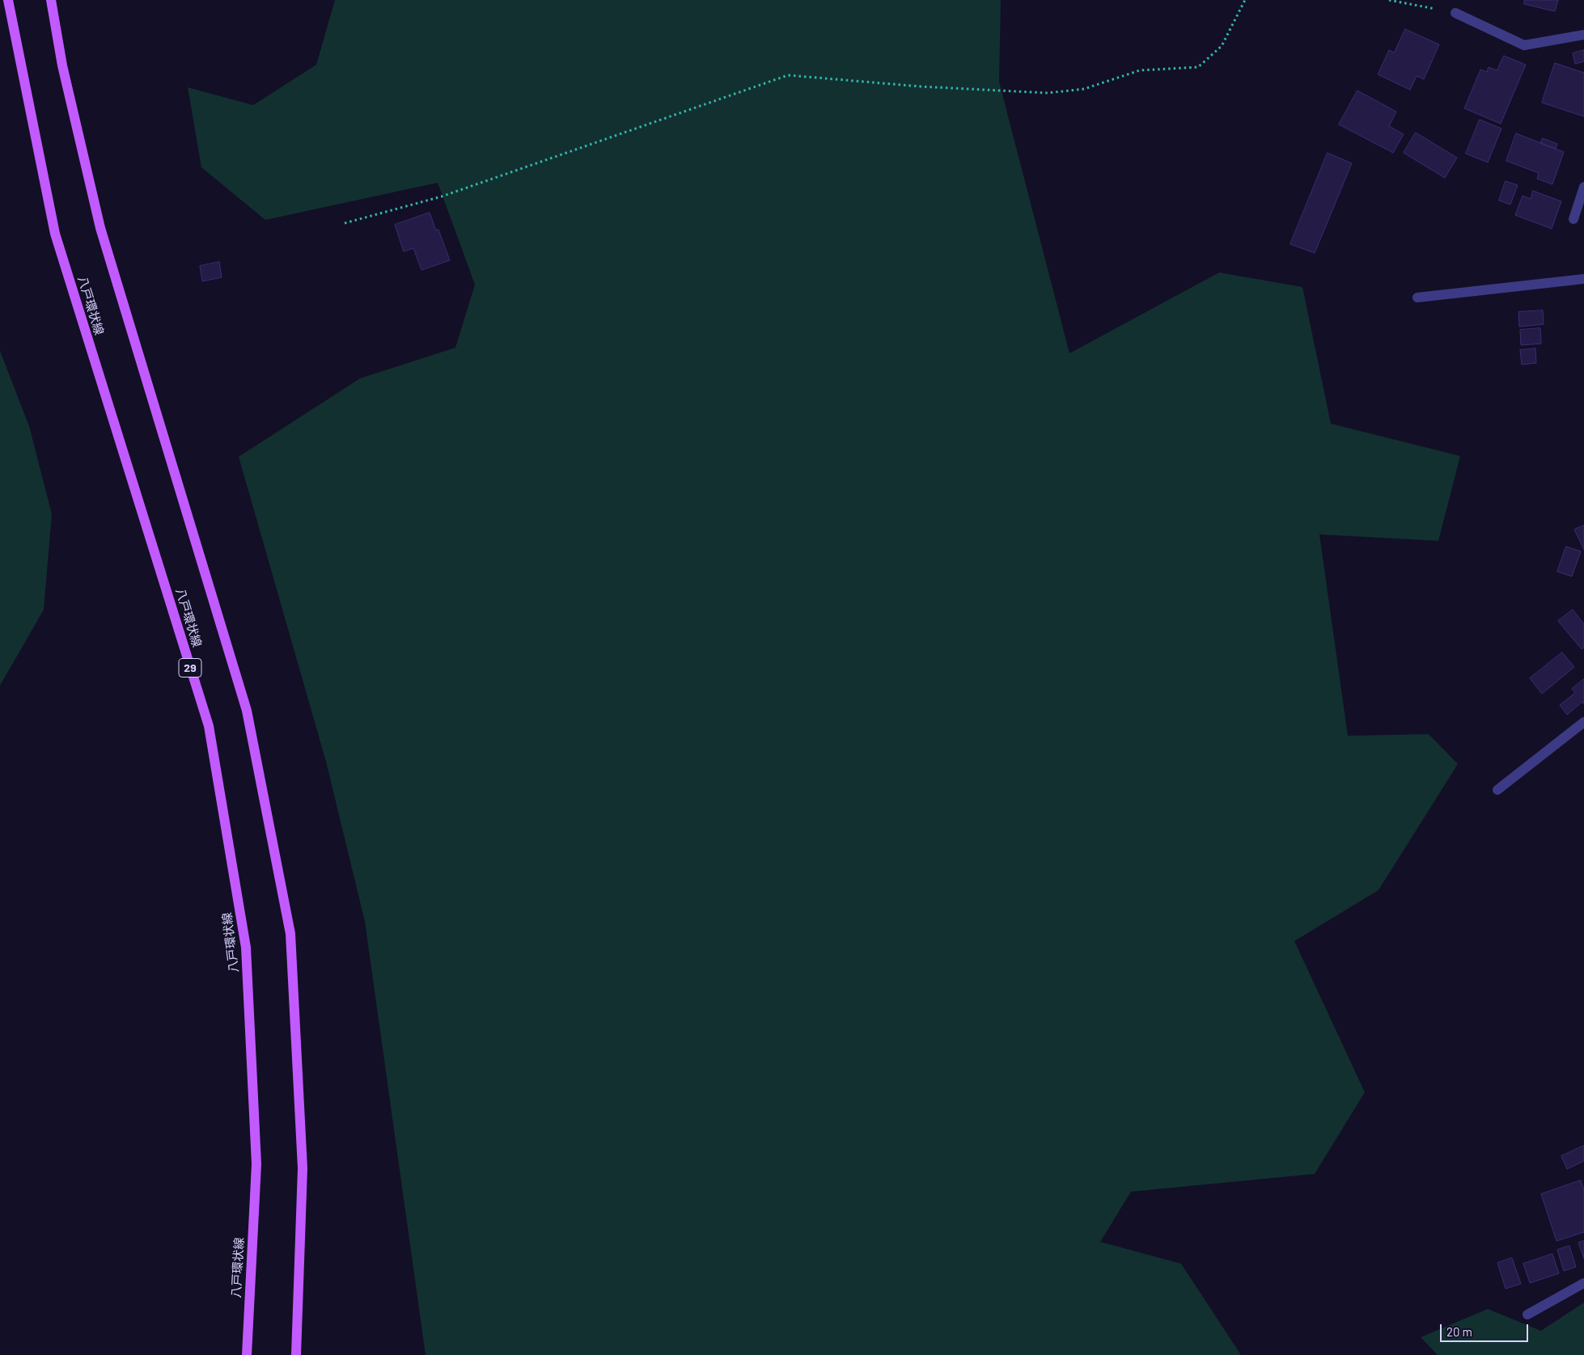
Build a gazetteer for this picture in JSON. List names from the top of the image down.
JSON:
{
  "streets": {
    "main road": ["八戸環状線", "29"]
  },
  "scale_bar": "20 m"
}
